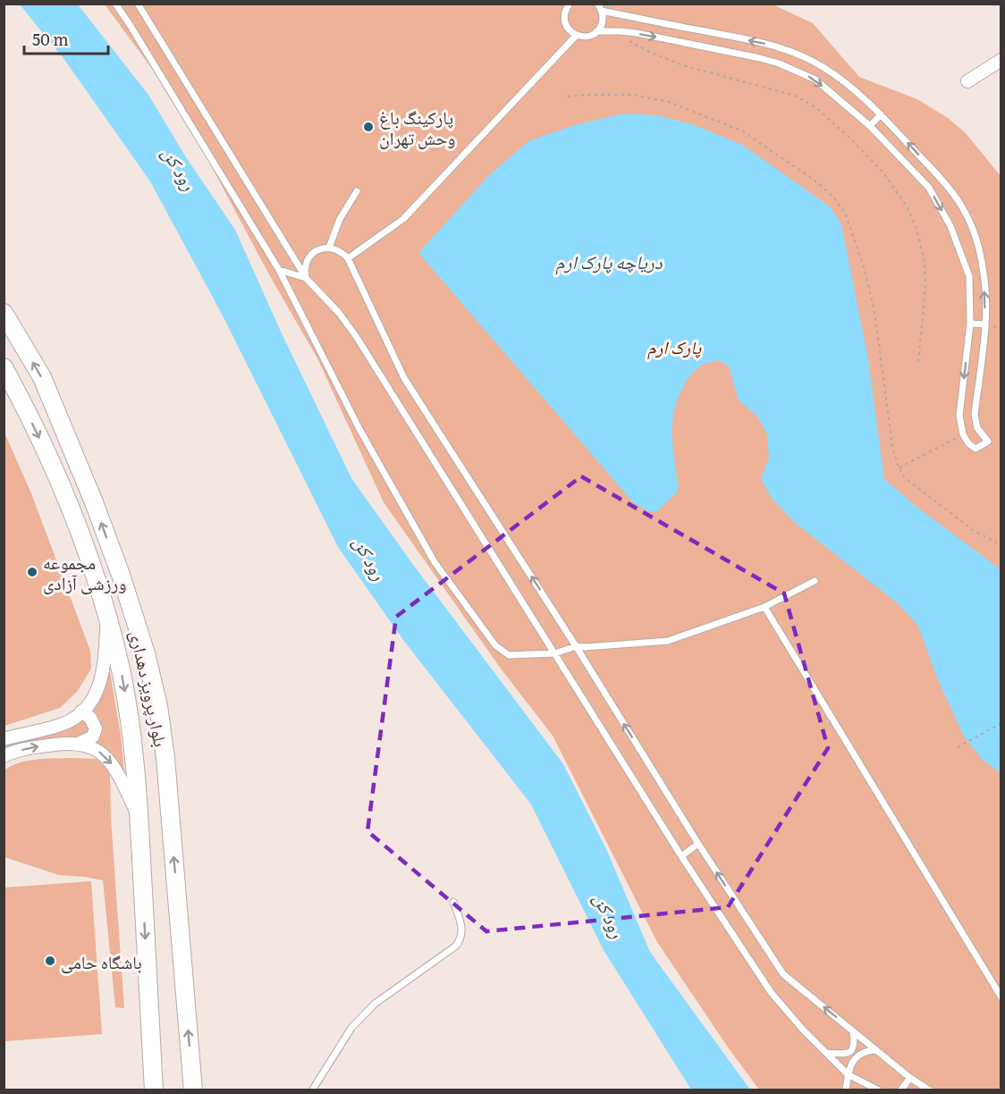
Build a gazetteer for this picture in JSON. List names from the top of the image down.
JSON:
{
  "streets": {
    "main road": ["بلوار پرویز دهداری"]
  },
  "water": ["رود کن", "دریاچه پارک ارم"],
  "parks": ["پارک ارم"],
  "places": ["پارکینگ باغ وحش تهران", "مجموعه ورزشی آزادی", "باشگاه حامی"],
  "scale_bar": "50 m"
}
